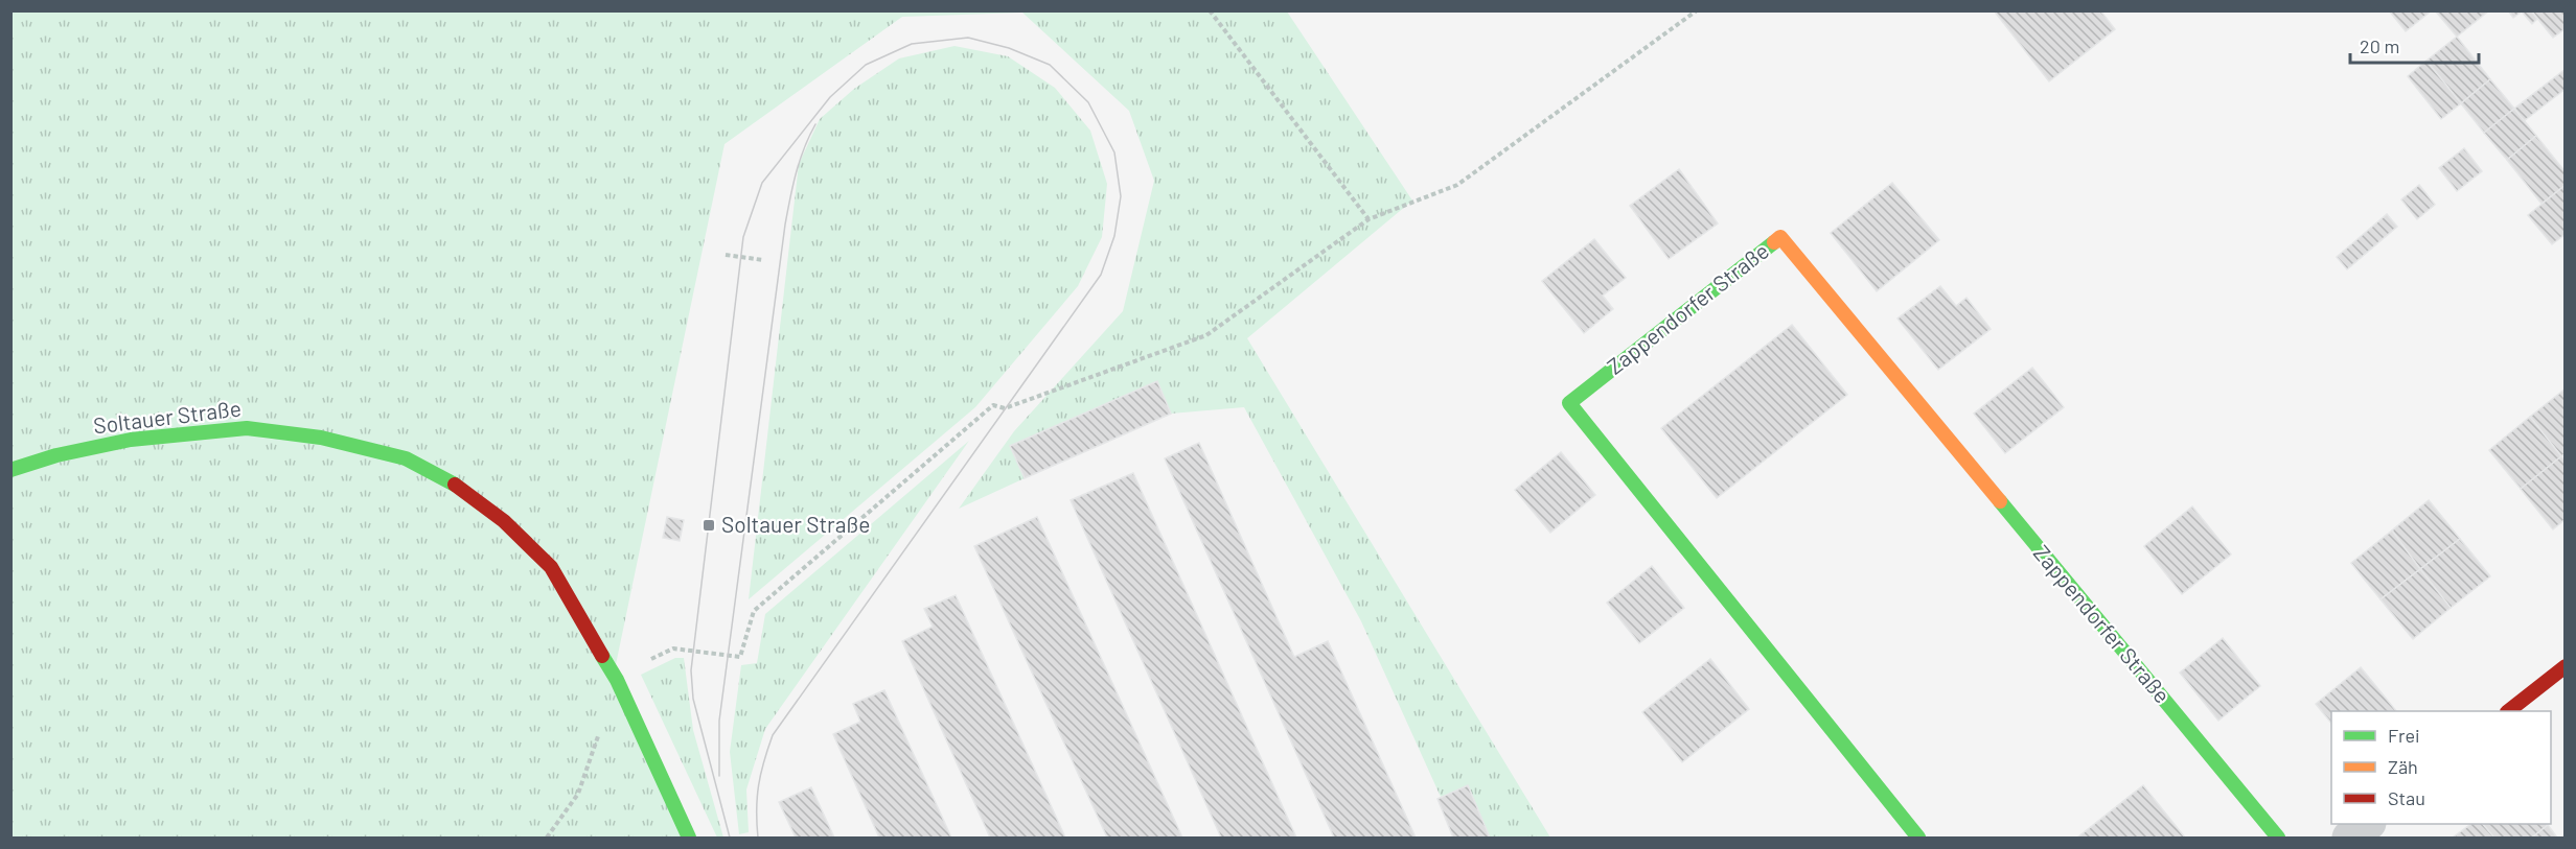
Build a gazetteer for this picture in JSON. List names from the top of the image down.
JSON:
{
  "streets": {
    "street": ["Zappendorfer Straße", "Soltauer Straße"]
  },
  "places": {
    "transit": ["Soltauer Straße"]
  },
  "legend": ["Frei", "Zäh", "Stau"],
  "scale_bar": "20 m"
}
